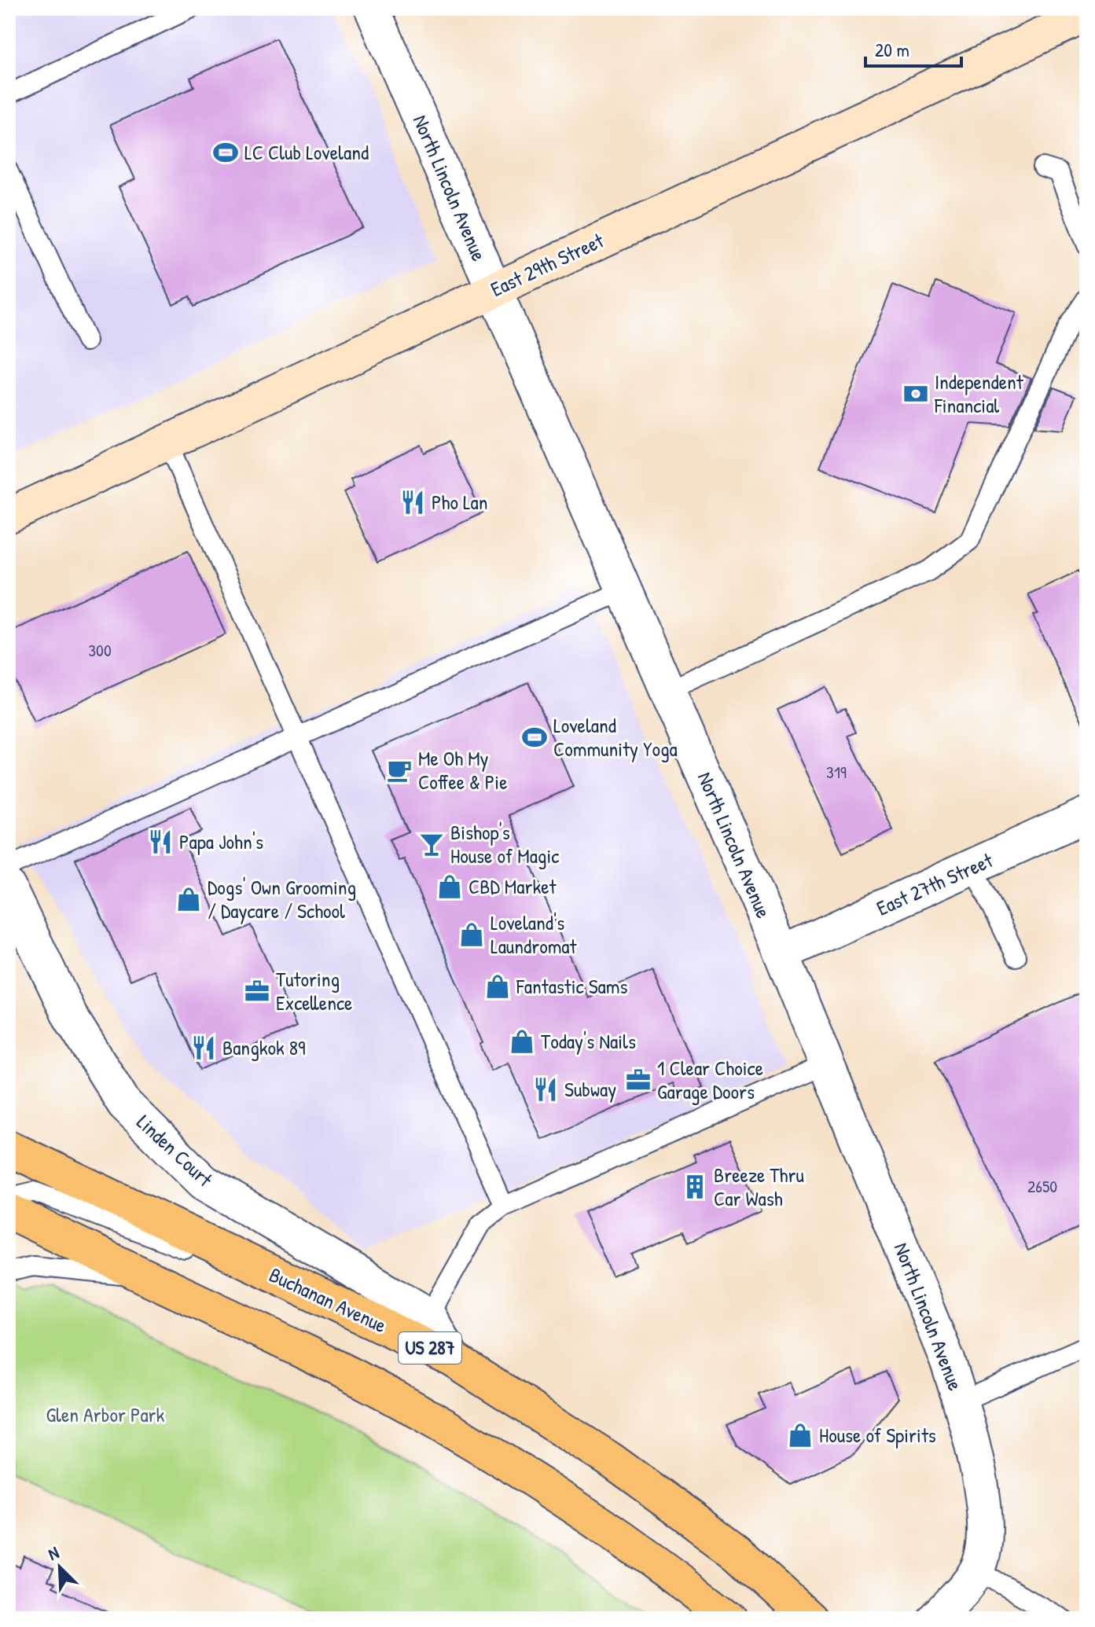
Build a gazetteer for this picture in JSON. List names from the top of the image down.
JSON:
{
  "streets": {
    "highway": ["Buchanan Avenue", "US 287"],
    "main road": ["East 29th Street"],
    "street": ["North Lincoln Avenue", "East 27th Street", "Linden Court"]
  },
  "crossings": [
    ["North Lincoln Avenue", "East 29th Street"],
    ["North Lincoln Avenue", "East 27th Street"]
  ],
  "parks": ["Glen Arbor Park"],
  "places": {
    "sports": ["LC Club Loveland", "Loveland Community Yoga"],
    "bank": ["Independent Financial"],
    "restaurant": [
      "Pho Lan",
      "Papa John's",
      "Bangkok 89",
      "Subway"
    ],
    "cafe": ["Me Oh My Coffee & Pie"],
    "bar": ["Bishop's House of Magic"],
    "shop": [
      "CBD Market",
      "Dogs' Own Grooming / Daycare / School",
      "Loveland's Laundromat",
      "Fantastic Sams",
      "Today's Nails",
      "House of Spirits"
    ],
    "office": ["Tutoring Excellence", "1 Clear Choice Garage Doors"],
    "building": ["Breeze Thru Car Wash"]
  },
  "house_numbers": ["300", "319", "2650"],
  "scale_bar": "20 m",
  "north": "top left"
}
